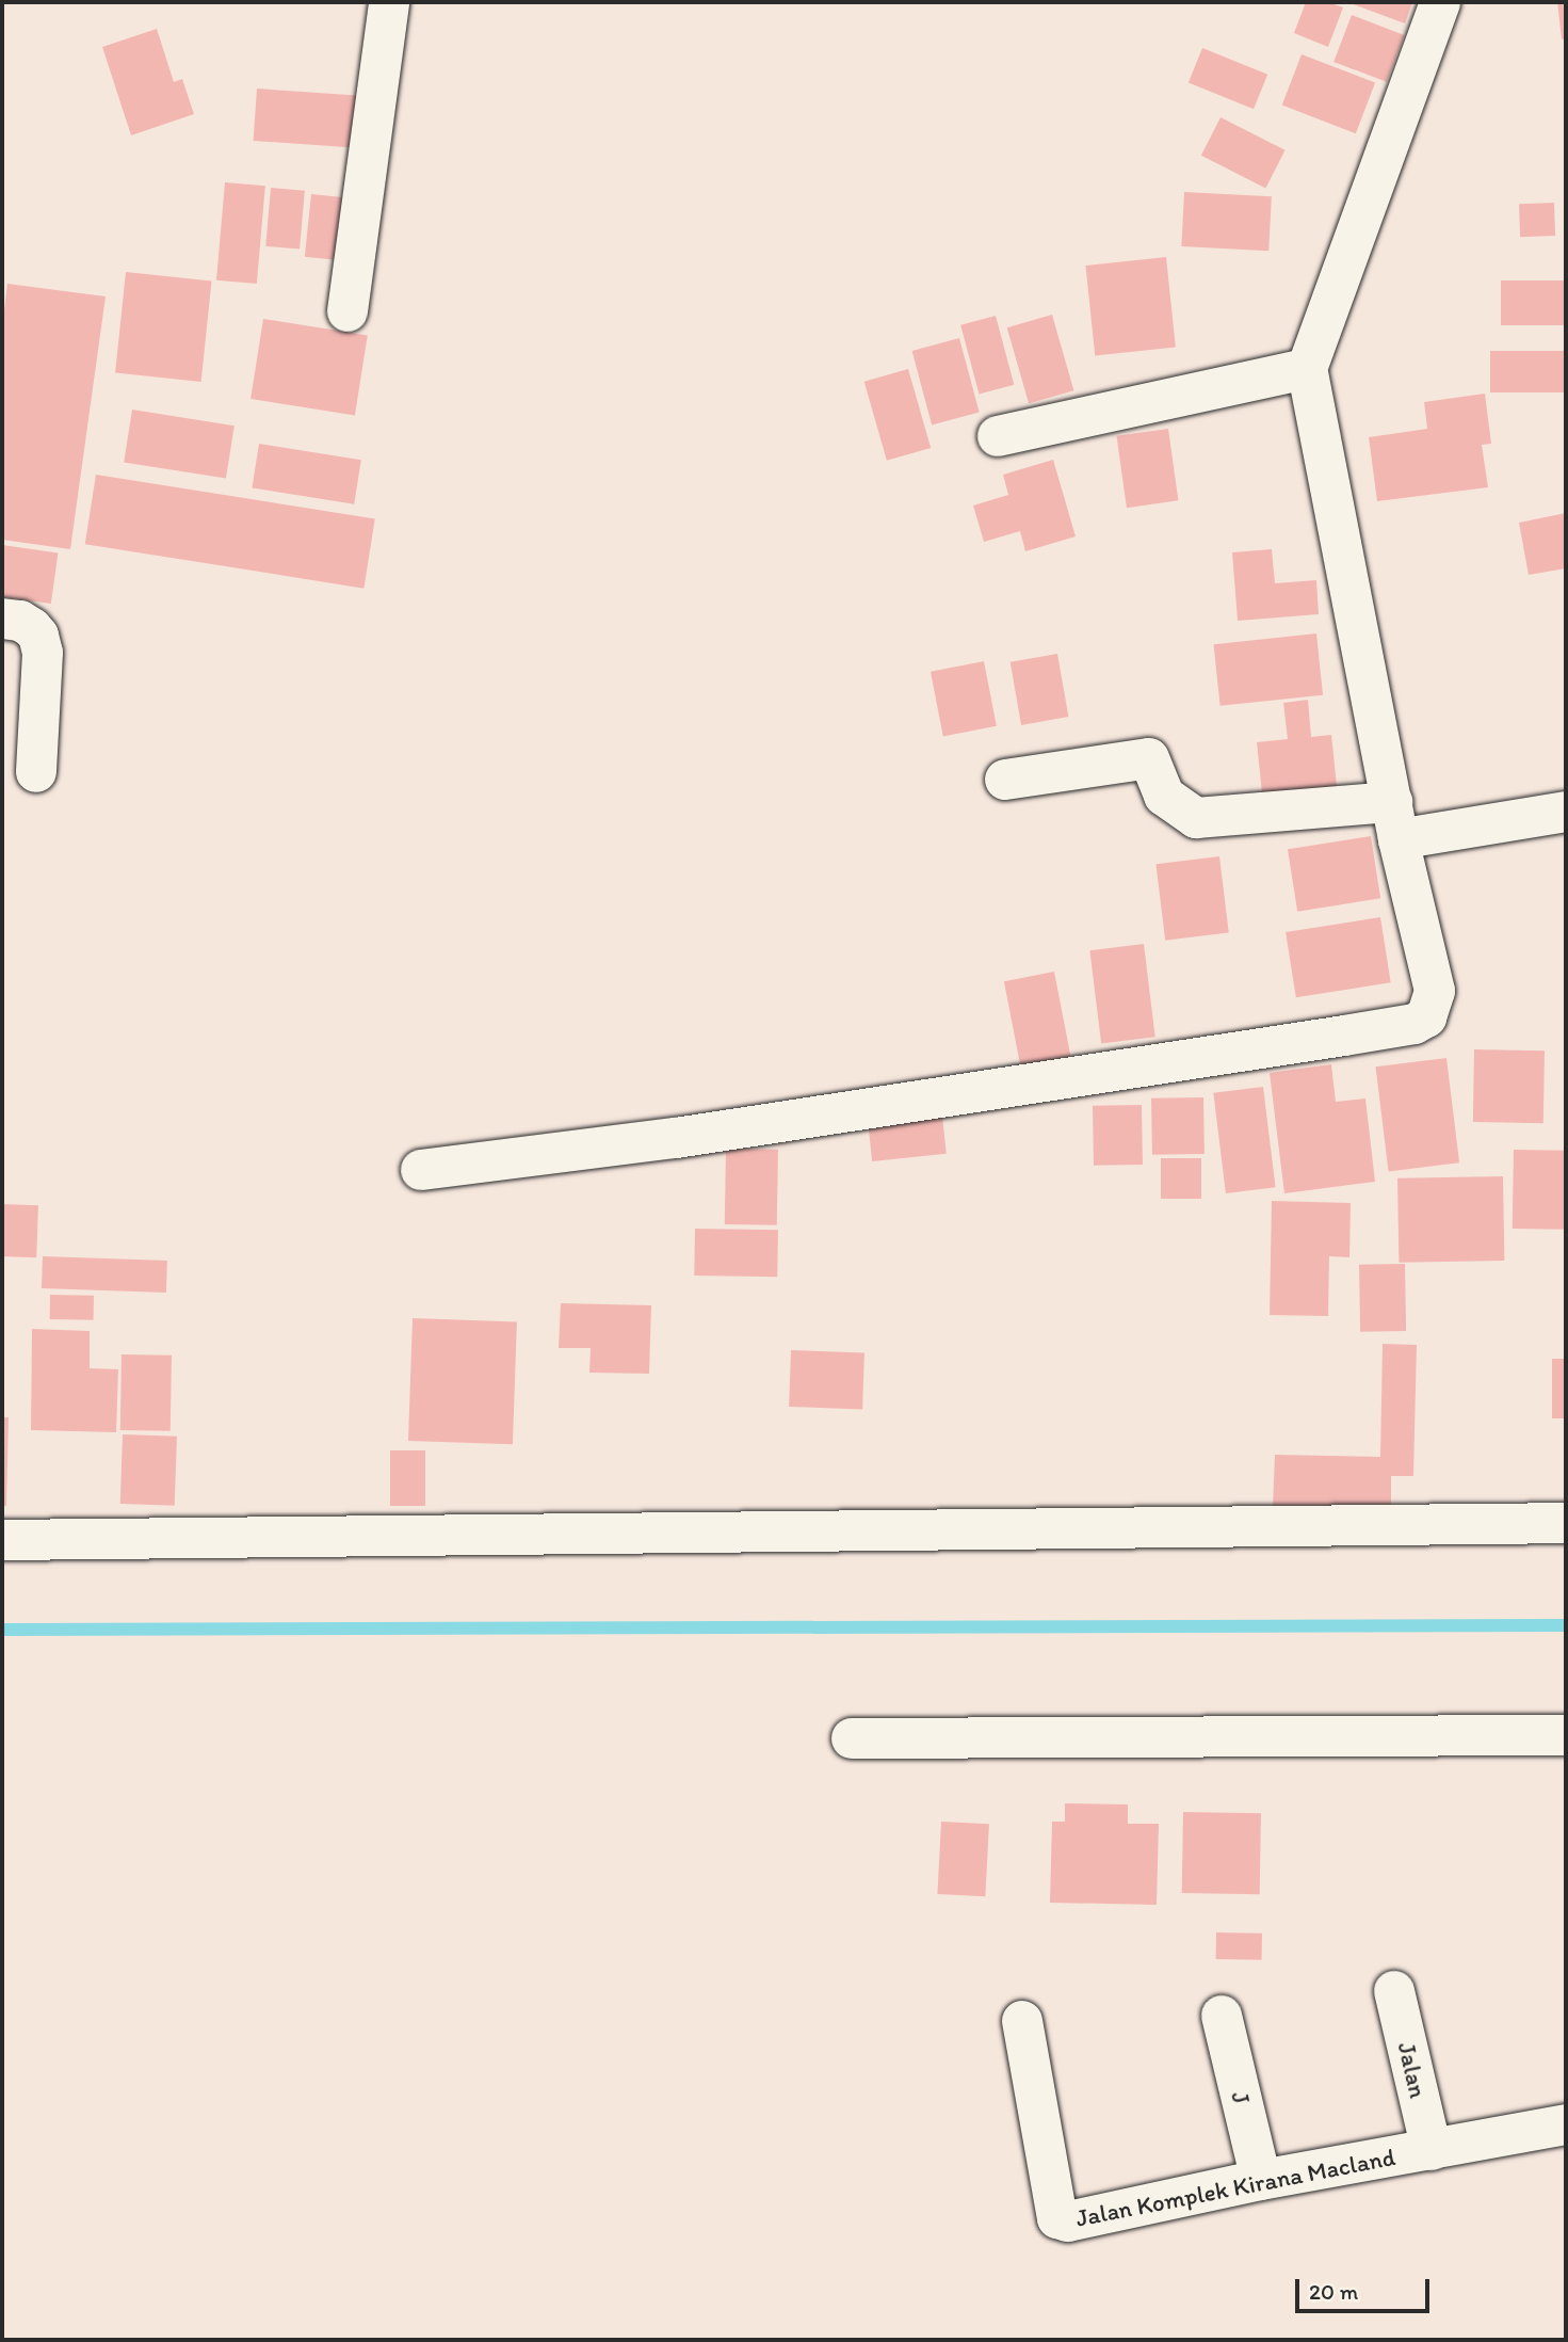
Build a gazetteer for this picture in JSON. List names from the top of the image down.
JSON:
{
  "streets": {
    "street": ["Jalan", "J", "Jalan Komplek Kirana Macland"]
  },
  "crossings": [
    ["Jalan", "Jalan Komplek Kirana Macland"],
    ["J", "Jalan Komplek Kirana Macland"]
  ],
  "scale_bar": "20 m"
}
